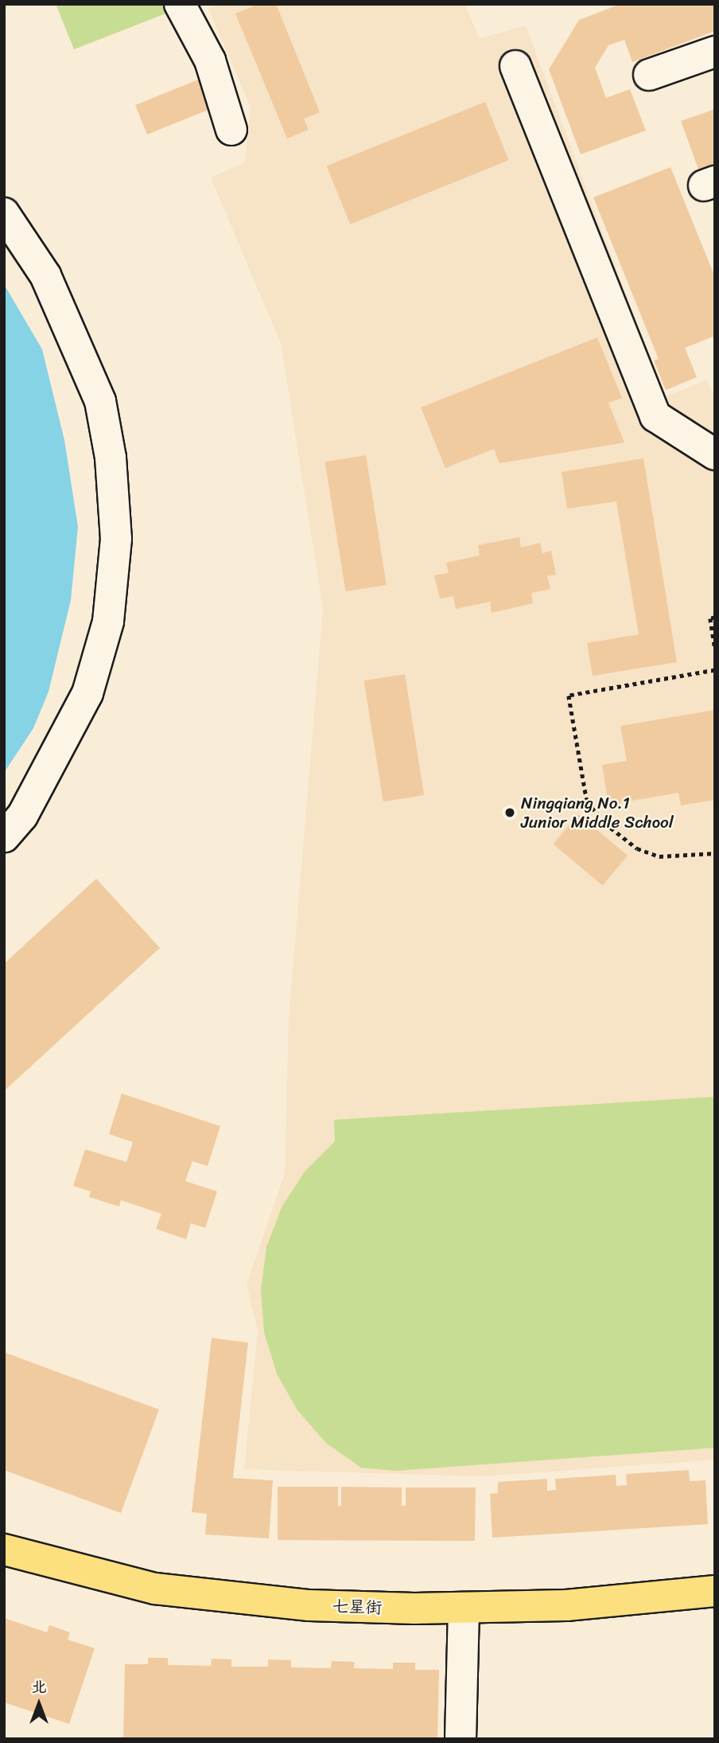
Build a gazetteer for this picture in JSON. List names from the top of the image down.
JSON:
{
  "streets": {
    "main road": ["七星街"]
  },
  "places": ["Ningqiang No.1 Junior Middle School"],
  "north": "top"
}
